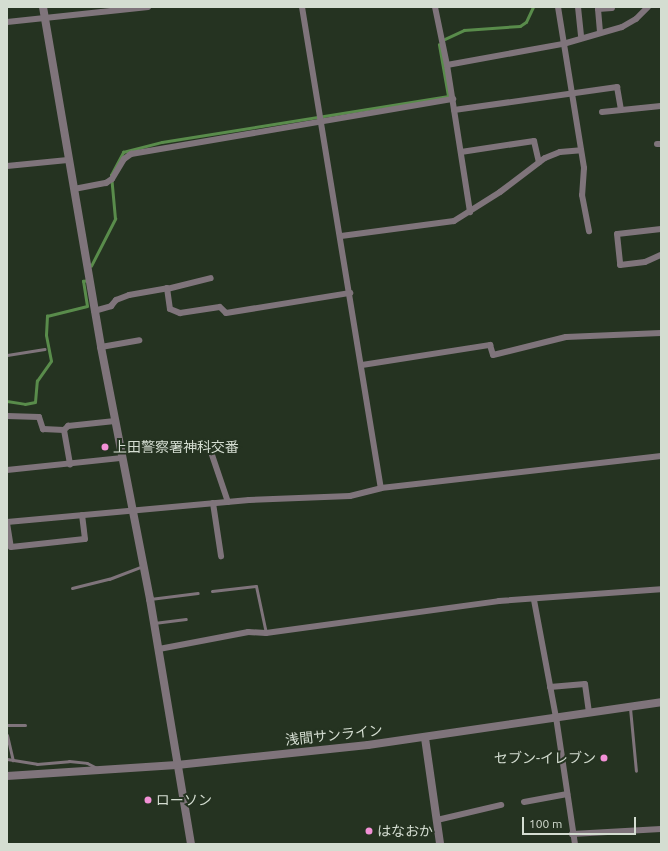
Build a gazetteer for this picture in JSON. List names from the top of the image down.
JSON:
{
  "streets": {
    "street": ["浅間サンライン"]
  },
  "places": [
    "上田警察署神科交番",
    "セブン-イレブン",
    "ローソン",
    "はなおか"
  ],
  "scale_bar": "100 m"
}
